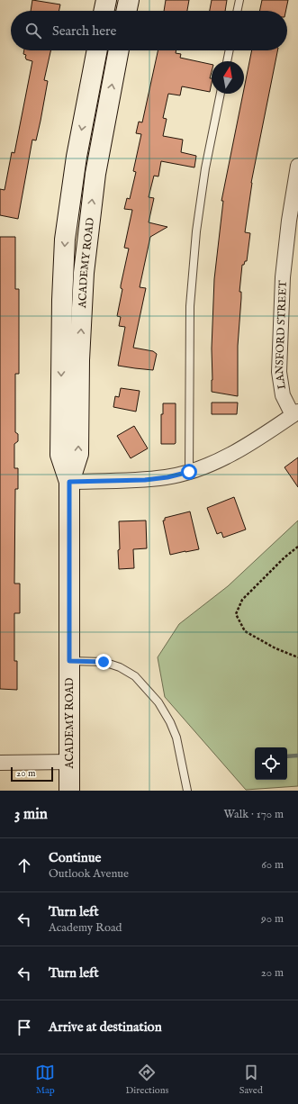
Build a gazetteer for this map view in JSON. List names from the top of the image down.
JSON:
{
  "streets": {
    "main road": ["ACADEMY ROAD"],
    "street": ["LANSFORD STREET"]
  },
  "scale_bar": "20 m",
  "north": "top",
  "page": {
    "search": "Search here",
    "scale": "20 m",
    "heading": ["3 min", "Walk · 170 m"],
    "list": [
      ["Continue", "Outlook Avenue", "60 m"],
      ["Turn left", "Academy Road", "90 m"],
      ["Turn left", "20 m"],
      "Arrive at destination"
    ],
    "nav": ["Map", "Directions", "Saved"]
  }
}
